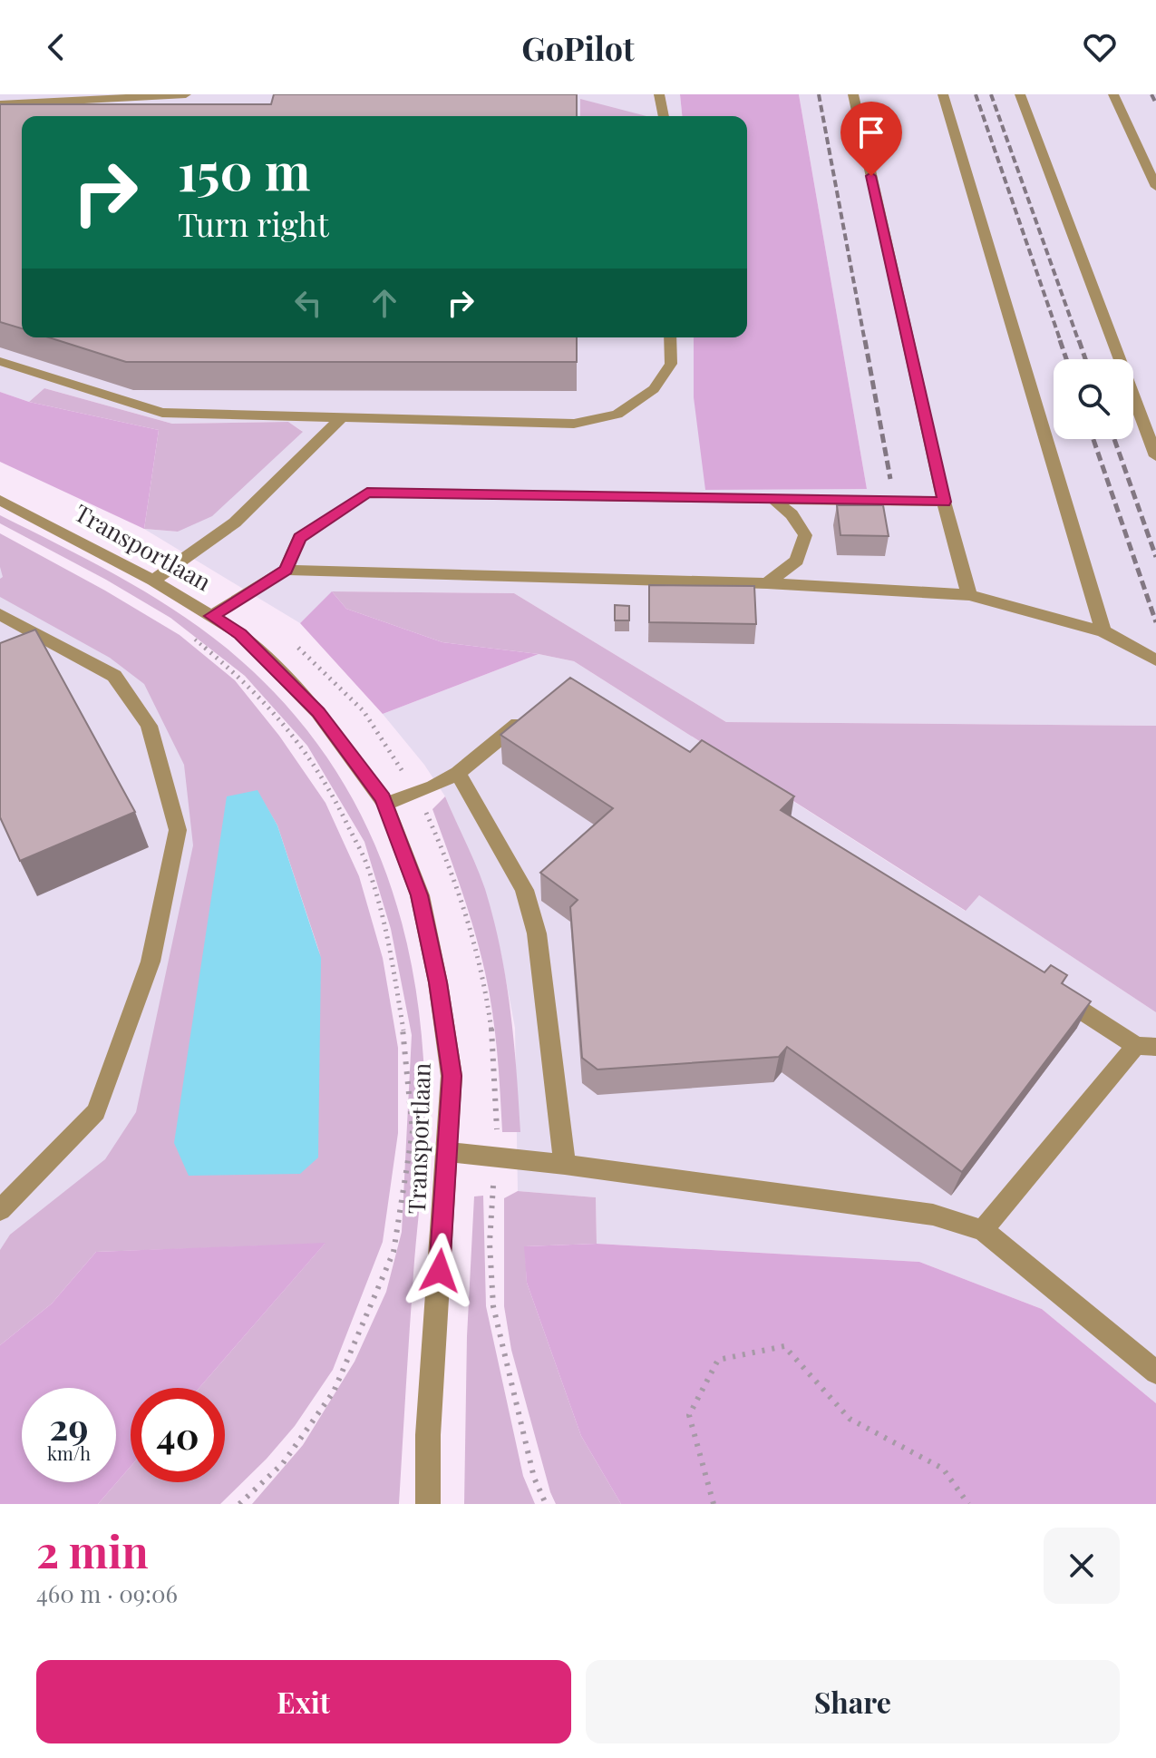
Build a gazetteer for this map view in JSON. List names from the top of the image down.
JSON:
{
  "streets": {
    "street": ["Transportlaan"]
  },
  "page": {
    "header": "GoPilot",
    "turn": ["150 m", "Turn right"],
    "speed": "29 km/h",
    "limit": "40",
    "heading": ["2 min", "460 m · 09:06"],
    "buttons": ["Exit", "Share"]
  }
}
